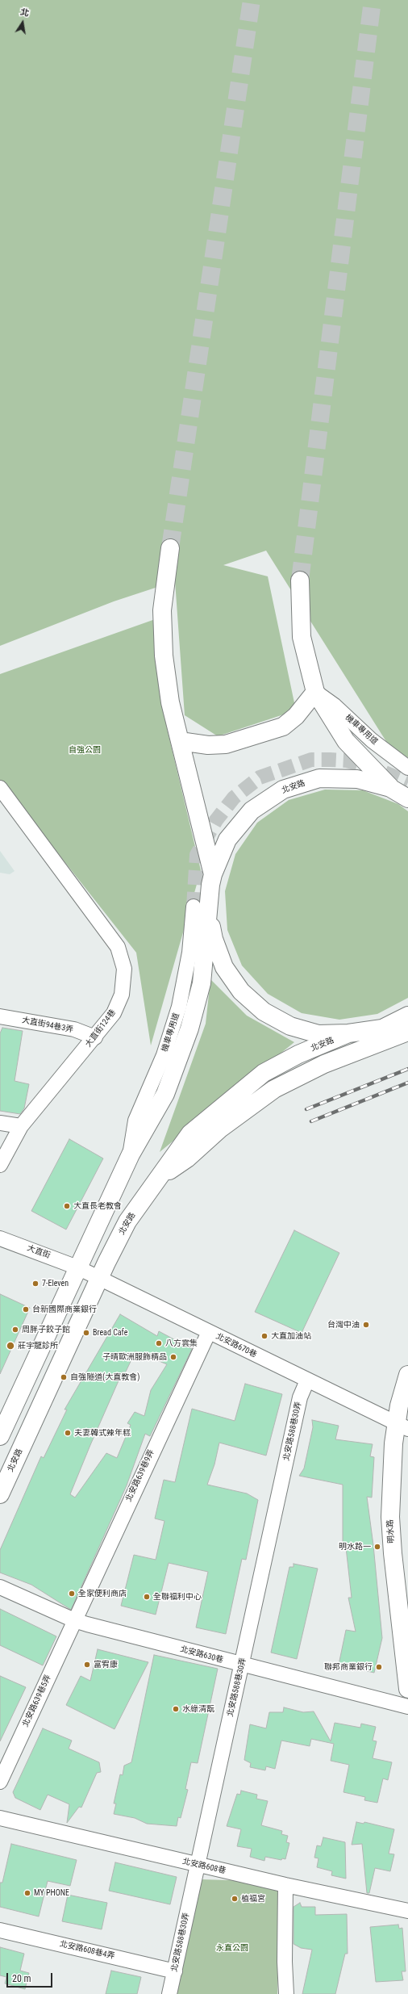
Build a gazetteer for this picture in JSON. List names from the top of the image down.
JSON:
{
  "streets": {
    "main road": ["北安路", "明水路"],
    "street": [
      "機車專用道",
      "大直街94巷3弄",
      "大直街124巷",
      "大直街",
      "北安路670巷",
      "北安路588巷30弄",
      "北安路639巷9弄",
      "北安路630巷",
      "北安路639巷5弄",
      "北安路608巷",
      "北安路608巷4弄"
    ]
  },
  "crossings": [
    ["北安路", "大直街"],
    ["北安路", "北安路670巷"],
    ["大直街94巷3弄", "大直街124巷"],
    ["大直街", "北安路670巷"],
    ["北安路670巷", "北安路588巷30弄"],
    ["北安路670巷", "北安路639巷9弄"],
    ["北安路670巷", "明水路"],
    ["北安路588巷30弄", "北安路630巷"],
    ["北安路588巷30弄", "北安路608巷"],
    ["北安路588巷30弄", "北安路608巷4弄"],
    ["北安路639巷9弄", "北安路630巷"],
    ["北安路639巷9弄", "北安路639巷5弄"],
    ["北安路630巷", "北安路639巷5弄"]
  ],
  "parks": ["自強公園", "永直公園"],
  "places": [
    "大直長老教會",
    "7-Eleven",
    "台新國際商業銀行",
    "台灣中油",
    "周胖子餃子館",
    "Bread Cafe",
    "大直加油站",
    "八方雲集",
    "莊宇龍診所",
    "子晴歐洲服飾精品",
    "自強隧道(大直教會)",
    "夫妻韓式辣年糕",
    "明水路一",
    "全家便利商店",
    "全聯福利中心",
    "富宥康",
    "聯邦商業銀行",
    "水綠清翫",
    "MY PHONE",
    "植福宮"
  ],
  "scale_bar": "20 m",
  "north": "top"
}
